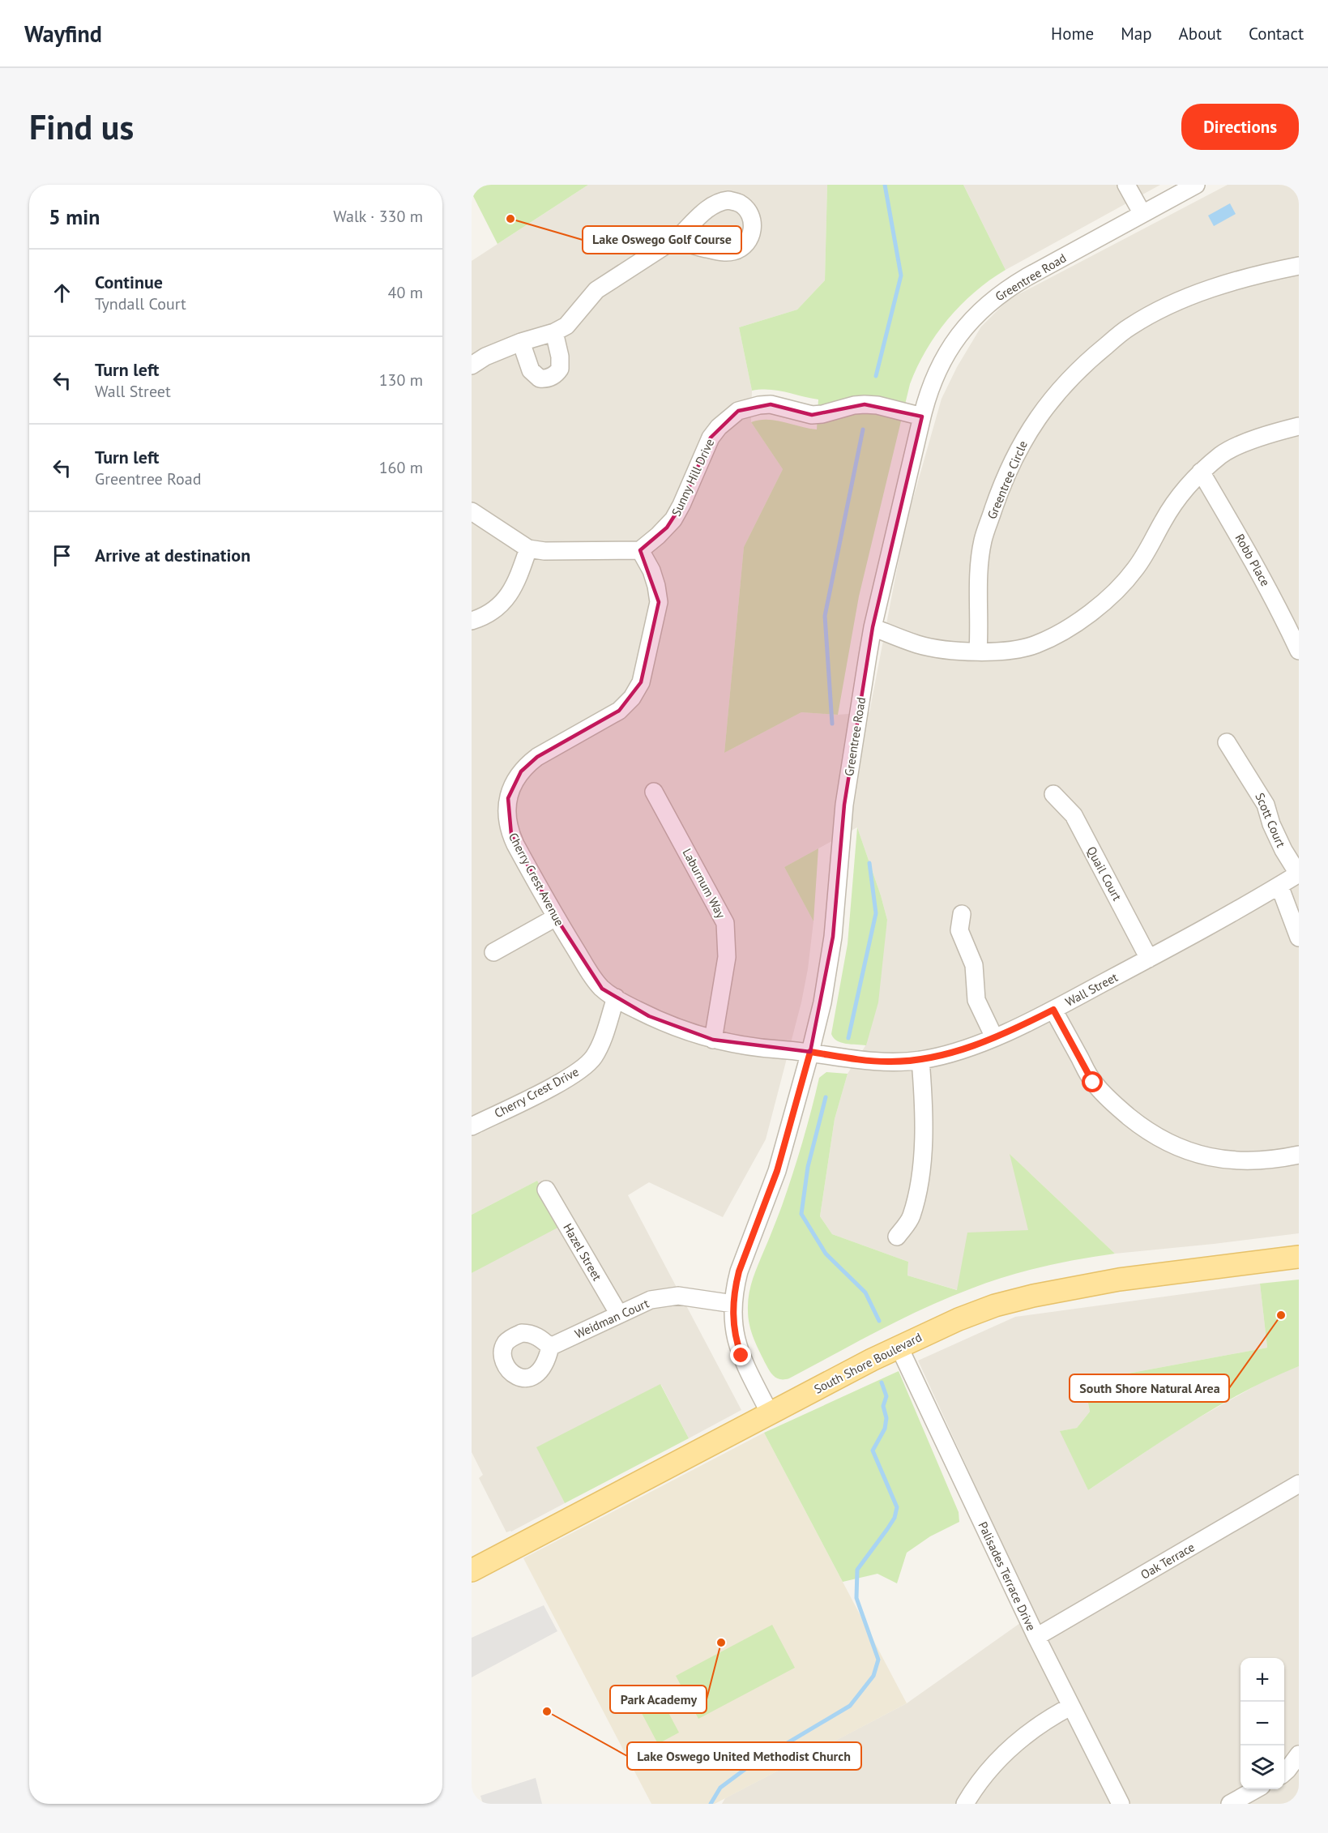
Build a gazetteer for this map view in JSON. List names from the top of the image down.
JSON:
{
  "streets": {
    "main road": ["South Shore Boulevard"],
    "street": [
      "Greentree Road",
      "Sunny Hill Drive",
      "Greentree Circle",
      "Robb Place",
      "Scott Court",
      "Quail Court",
      "Cherry Crest Avenue",
      "Laburnum Way",
      "Wall Street",
      "Cherry Crest Drive",
      "Hazel Street",
      "Weidman Court",
      "Oak Terrace",
      "Palisades Terrace Drive"
    ]
  },
  "crossings": [
    ["Greentree Road", "Sunny Hill Drive"],
    ["Greentree Road", "Cherry Crest Avenue"],
    ["Greentree Road", "Wall Street"],
    ["Greentree Road", "Weidman Court"],
    ["Greentree Road", "South Shore Boulevard"],
    ["Sunny Hill Drive", "Cherry Crest Avenue"],
    ["Scott Court", "Wall Street"],
    ["Quail Court", "Wall Street"],
    ["Cherry Crest Avenue", "Laburnum Way"],
    ["Cherry Crest Avenue", "Wall Street"],
    ["Cherry Crest Avenue", "Cherry Crest Drive"],
    ["Hazel Street", "Weidman Court"],
    ["South Shore Boulevard", "Palisades Terrace Drive"],
    ["Oak Terrace", "Palisades Terrace Drive"]
  ],
  "places": [
    "Lake Oswego Golf Course",
    "South Shore Natural Area",
    "Park Academy",
    "Lake Oswego United Methodist Church"
  ],
  "page": {
    "header": "Wayfind",
    "nav": [
      "Home",
      "Map",
      "About",
      "Contact"
    ],
    "buttons": "Directions",
    "title": "Find us",
    "heading": ["5 min", "Walk · 330 m"],
    "list": [
      ["Continue", "Tyndall Court", "40 m"],
      ["Turn left", "Wall Street", "130 m"],
      ["Turn left", "Greentree Road", "160 m"],
      "Arrive at destination"
    ],
    "map_buttons": ["+", "−"]
  }
}
